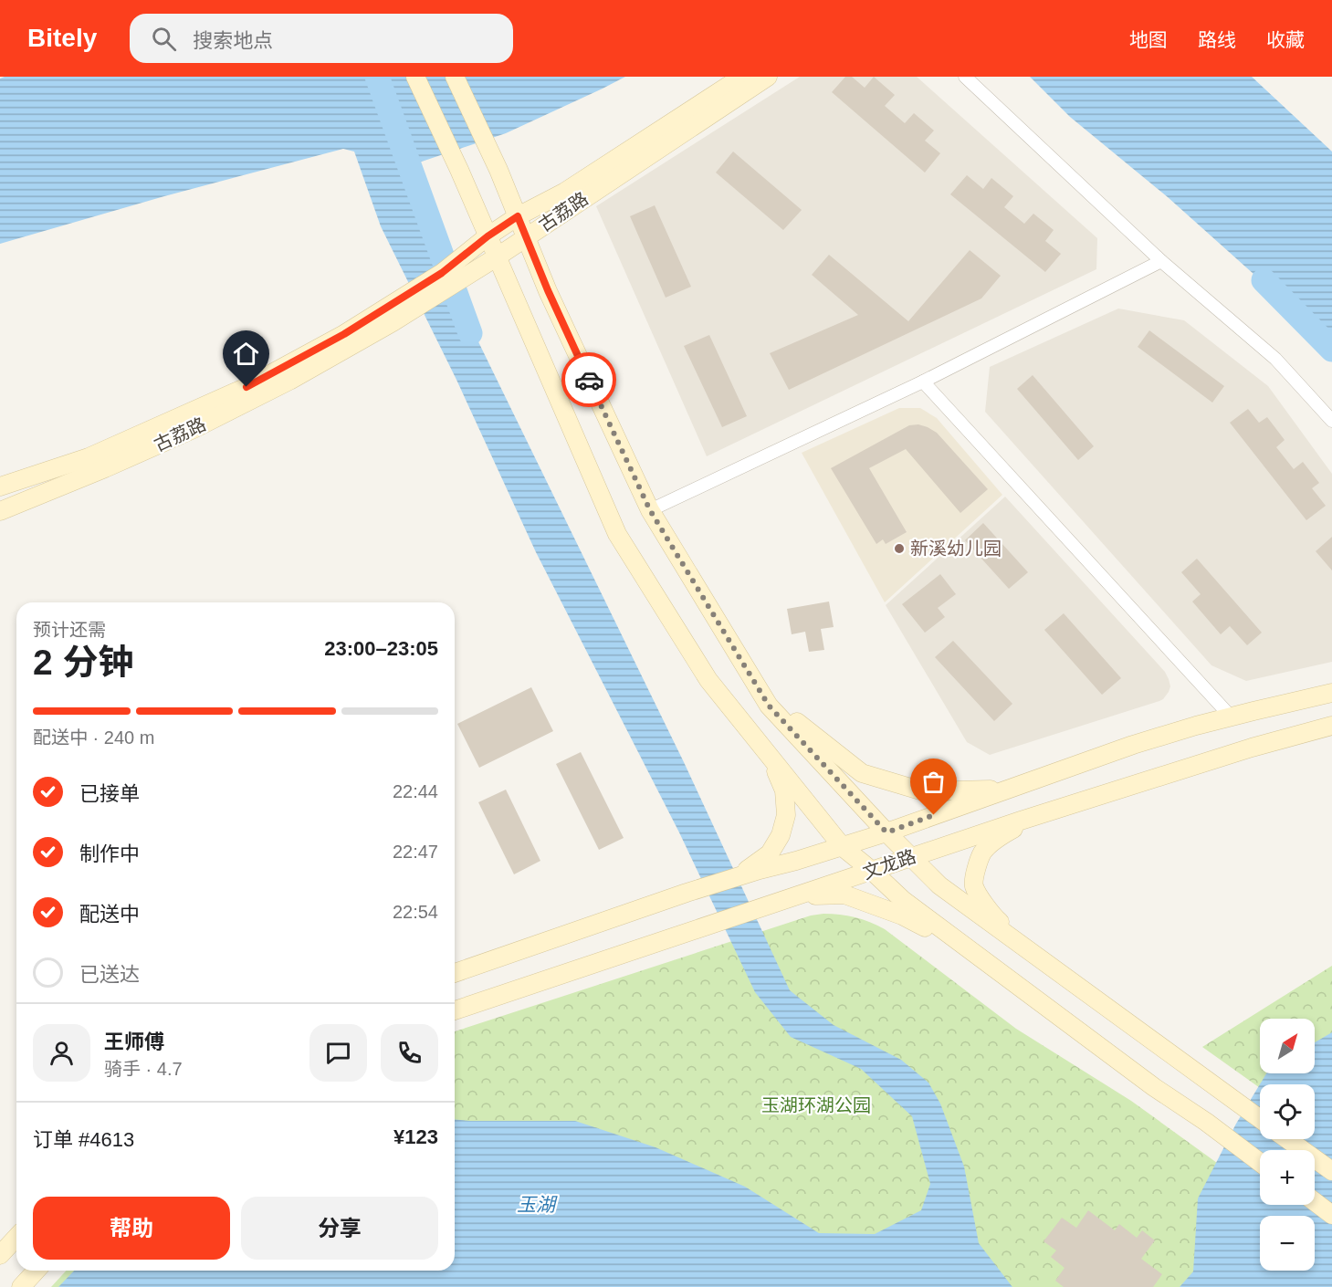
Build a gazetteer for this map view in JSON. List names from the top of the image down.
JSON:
{
  "streets": {
    "main road": ["古荔路", "文龙路"]
  },
  "water": ["玉湖"],
  "parks": ["玉湖环湖公园"],
  "places": ["新溪幼儿园"],
  "north": "top right",
  "page": {
    "header": "Bitely",
    "search": "搜索地点",
    "nav": ["地图", "路线", "收藏"],
    "heading": ["2 分钟", "预计还需", "23:00–23:05"],
    "panel": [
      "王师傅",
      "骑手 · 4.7",
      "订单 #4613",
      "¥123"
    ],
    "bar": "配送中 · 240 m",
    "list": [
      ["已接单", "22:44"],
      ["制作中", "22:47"],
      ["配送中", "22:54"],
      "已送达"
    ],
    "map_buttons": ["+", "−"],
    "buttons": ["帮助", "分享"]
  }
}
